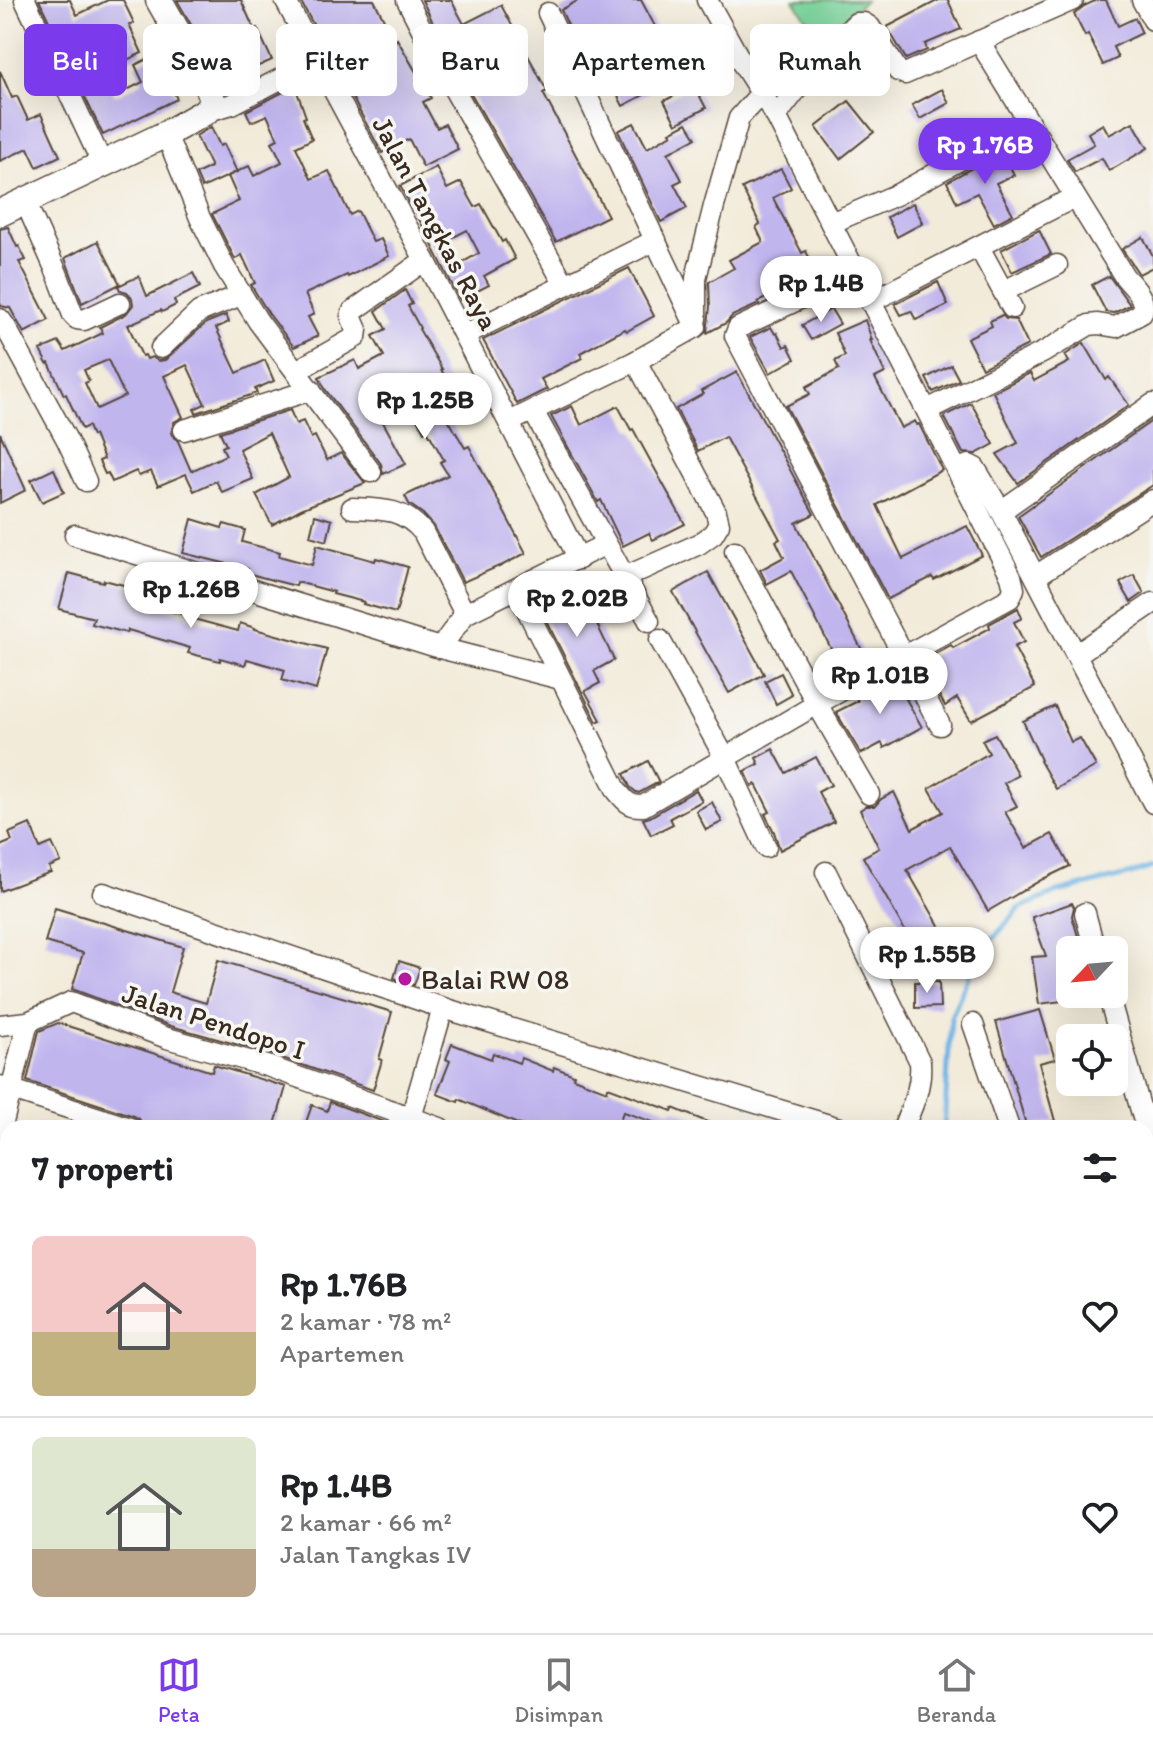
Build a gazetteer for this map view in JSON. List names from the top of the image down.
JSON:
{
  "streets": {
    "street": ["Jalan Tangkas Raya", "Jalan Pendopo I"]
  },
  "places": ["Balai RW 08"],
  "north": "bottom left",
  "page": {
    "chip": [
      "Beli",
      "Sewa",
      "Filter",
      "Baru",
      "Apartemen",
      "Rumah"
    ],
    "price": [
      "Rp 1.76B",
      "Rp 1.4B",
      "Rp 1.25B",
      "Rp 1.26B",
      "Rp 2.02B",
      "Rp 1.01B",
      "Rp 1.55B"
    ],
    "heading": "7 properti",
    "list": [
      {
        "name": "Rp 1.76B",
        "note": "2 kamar · 78 m² · Apartemen"
      },
      {
        "name": "Rp 1.4B",
        "note": "2 kamar · 66 m² · Jalan Tangkas IV"
      }
    ],
    "tabs": ["Peta", "Disimpan", "Beranda"]
  }
}
